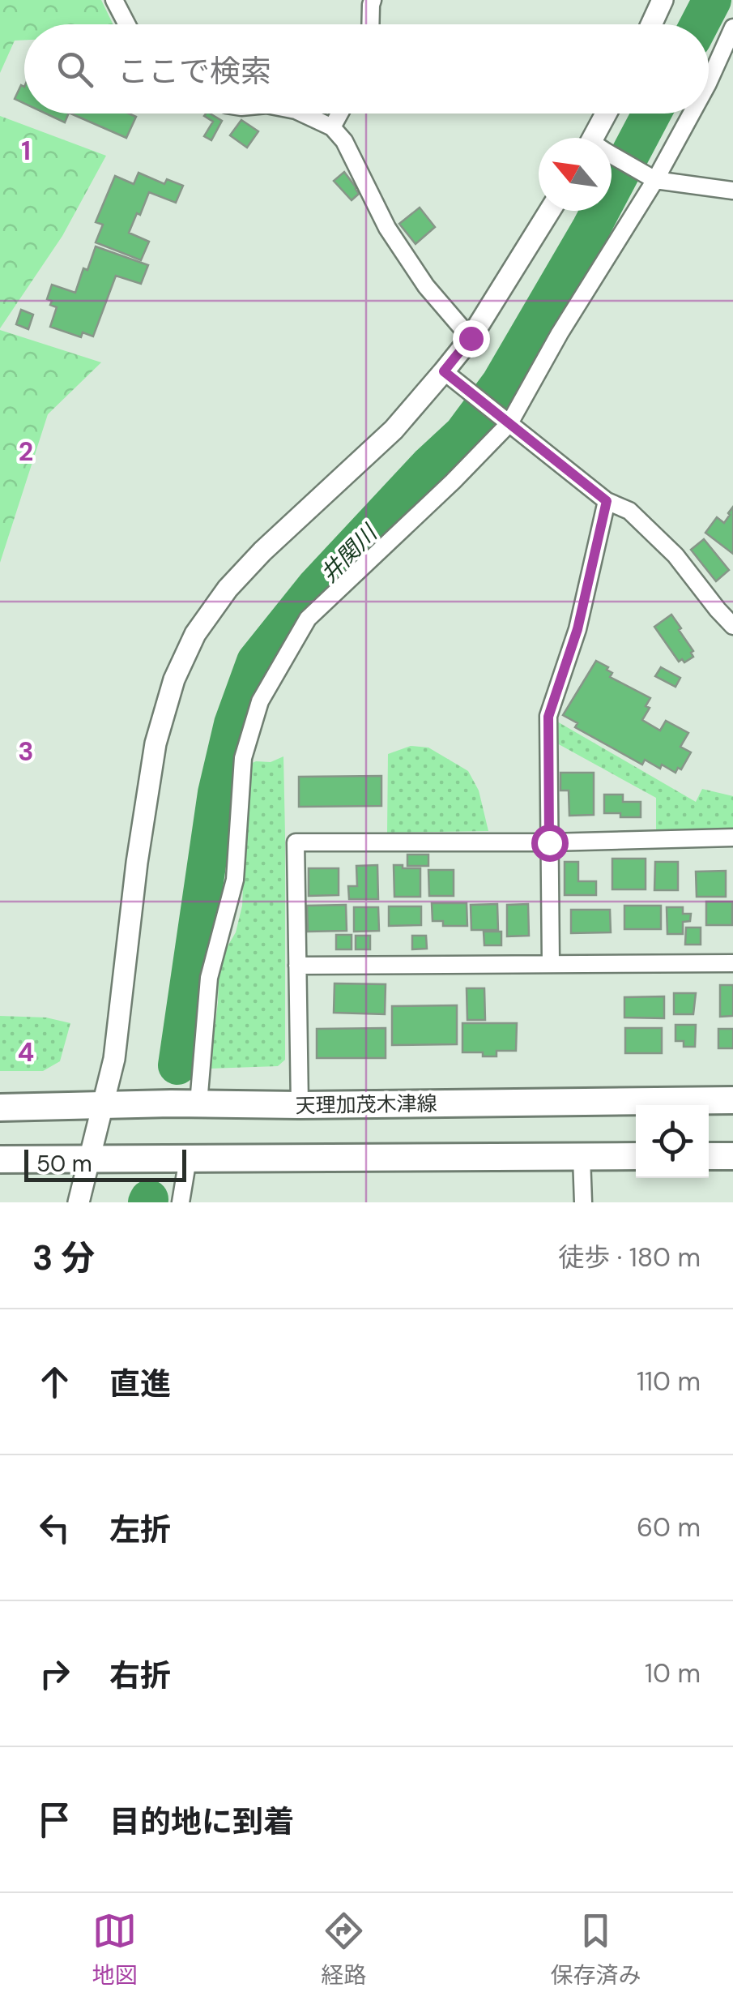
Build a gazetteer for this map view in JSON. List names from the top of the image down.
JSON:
{
  "streets": {
    "main road": ["天理加茂木津線"]
  },
  "water": ["井関川"],
  "scale_bar": "50 m",
  "north": "top left",
  "page": {
    "search": "ここで検索",
    "scale": "50 m",
    "heading": ["3 分", "徒歩 · 180 m"],
    "list": [
      ["直進", "110 m"],
      ["左折", "60 m"],
      ["右折", "10 m"],
      "目的地に到着"
    ],
    "nav": ["地図", "経路", "保存済み"]
  },
  "grid": {
    "rows": [
      "1",
      "2",
      "3",
      "4"
    ]
  }
}
